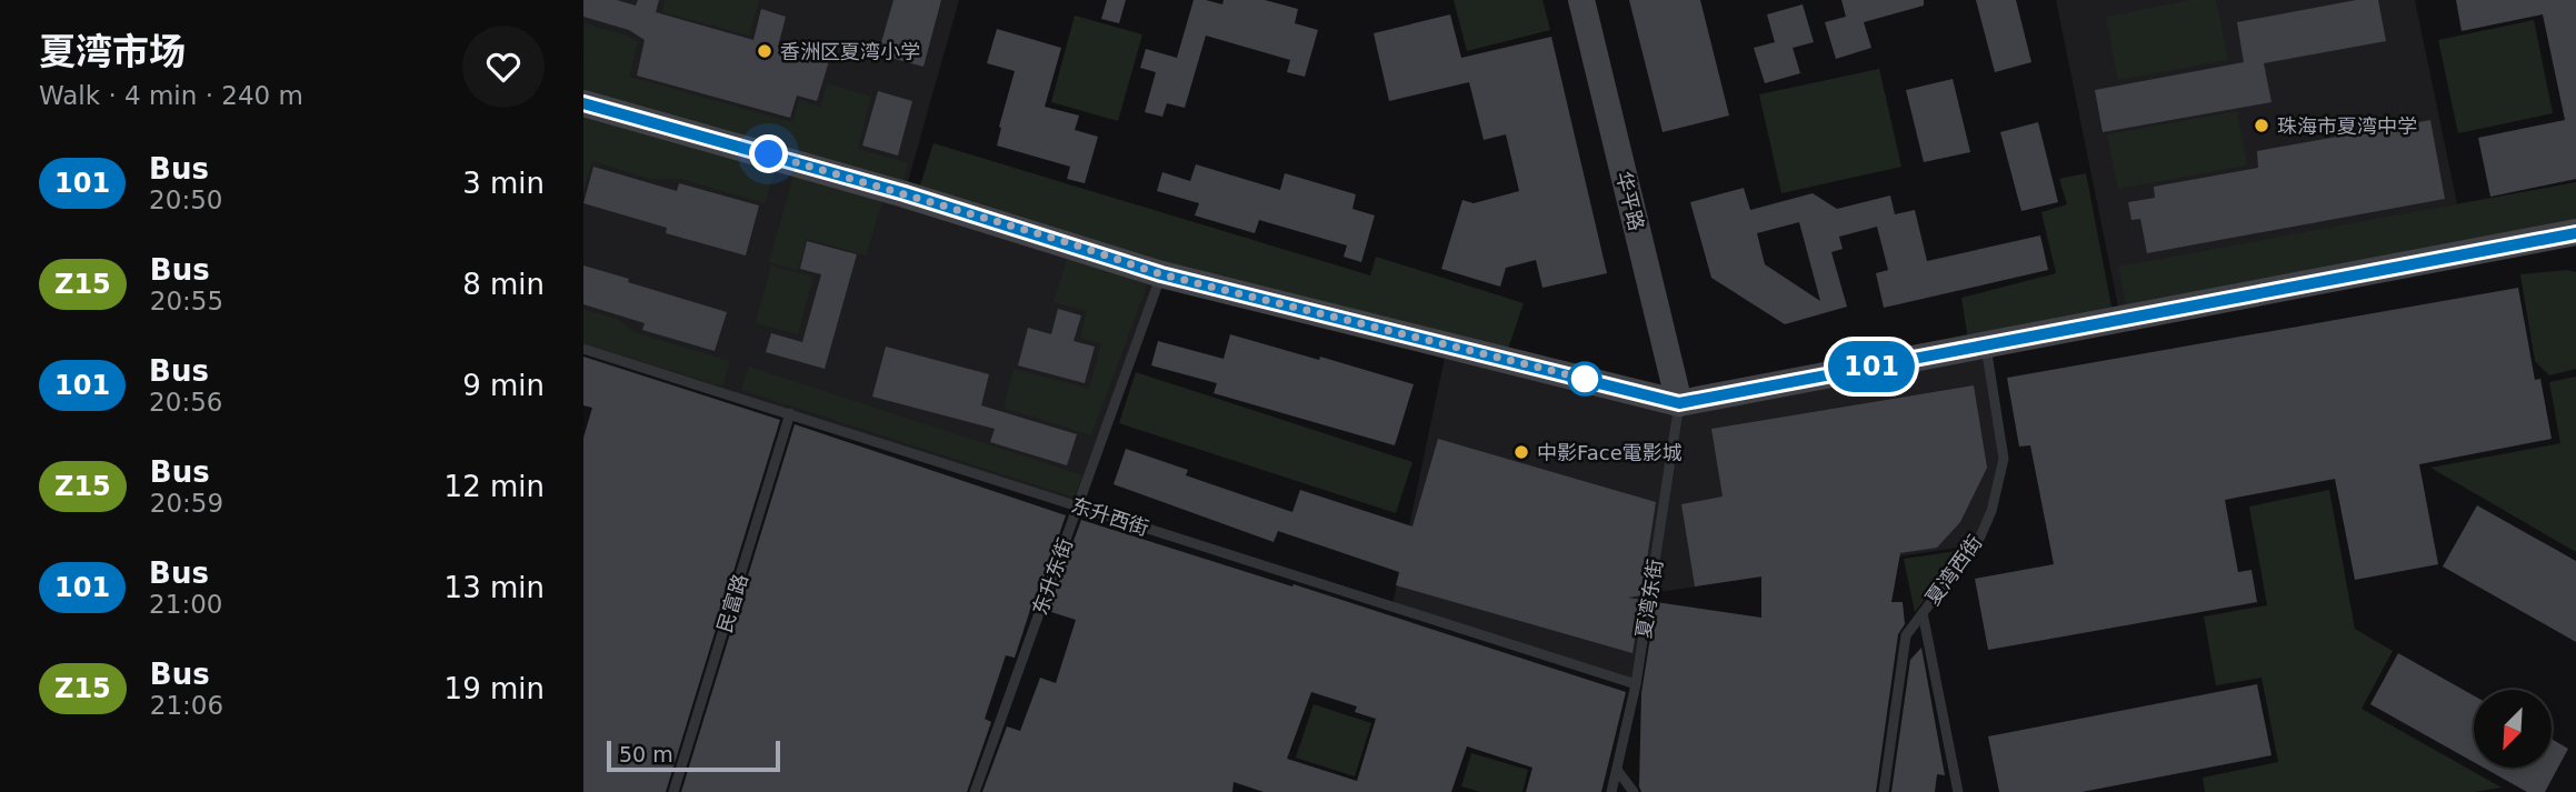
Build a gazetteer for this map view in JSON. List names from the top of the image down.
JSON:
{
  "streets": {
    "street": ["华平路"],
    "lane": [
      "东升西街",
      "夏湾西街",
      "东升东街",
      "夏湾东街",
      "民富路"
    ]
  },
  "crossings": [
    ["华平路", "夏湾东街"],
    ["东升西街", "东升东街"],
    ["东升西街", "夏湾东街"],
    ["东升西街", "民富路"]
  ],
  "places": ["香洲区夏湾小学", "珠海市夏湾中学", "中影Face電影城"],
  "lines": ["bus line 101"],
  "scale_bar": "50 m",
  "north": "bottom left",
  "page": {
    "heading": ["夏湾市场", "Walk · 4 min · 240 m"],
    "on_map": "101",
    "list": [
      {
        "mark": "101",
        "name": "Bus",
        "note": "20:50",
        "value": "3 min"
      },
      {
        "mark": "Z15",
        "name": "Bus",
        "note": "20:55",
        "value": "8 min"
      },
      {
        "mark": "101",
        "name": "Bus",
        "note": "20:56",
        "value": "9 min"
      },
      {
        "mark": "Z15",
        "name": "Bus",
        "note": "20:59",
        "value": "12 min"
      },
      {
        "mark": "101",
        "name": "Bus",
        "note": "21:00",
        "value": "13 min"
      },
      {
        "mark": "Z15",
        "name": "Bus",
        "note": "21:06",
        "value": "19 min"
      }
    ],
    "scale": "50 m"
  }
}
